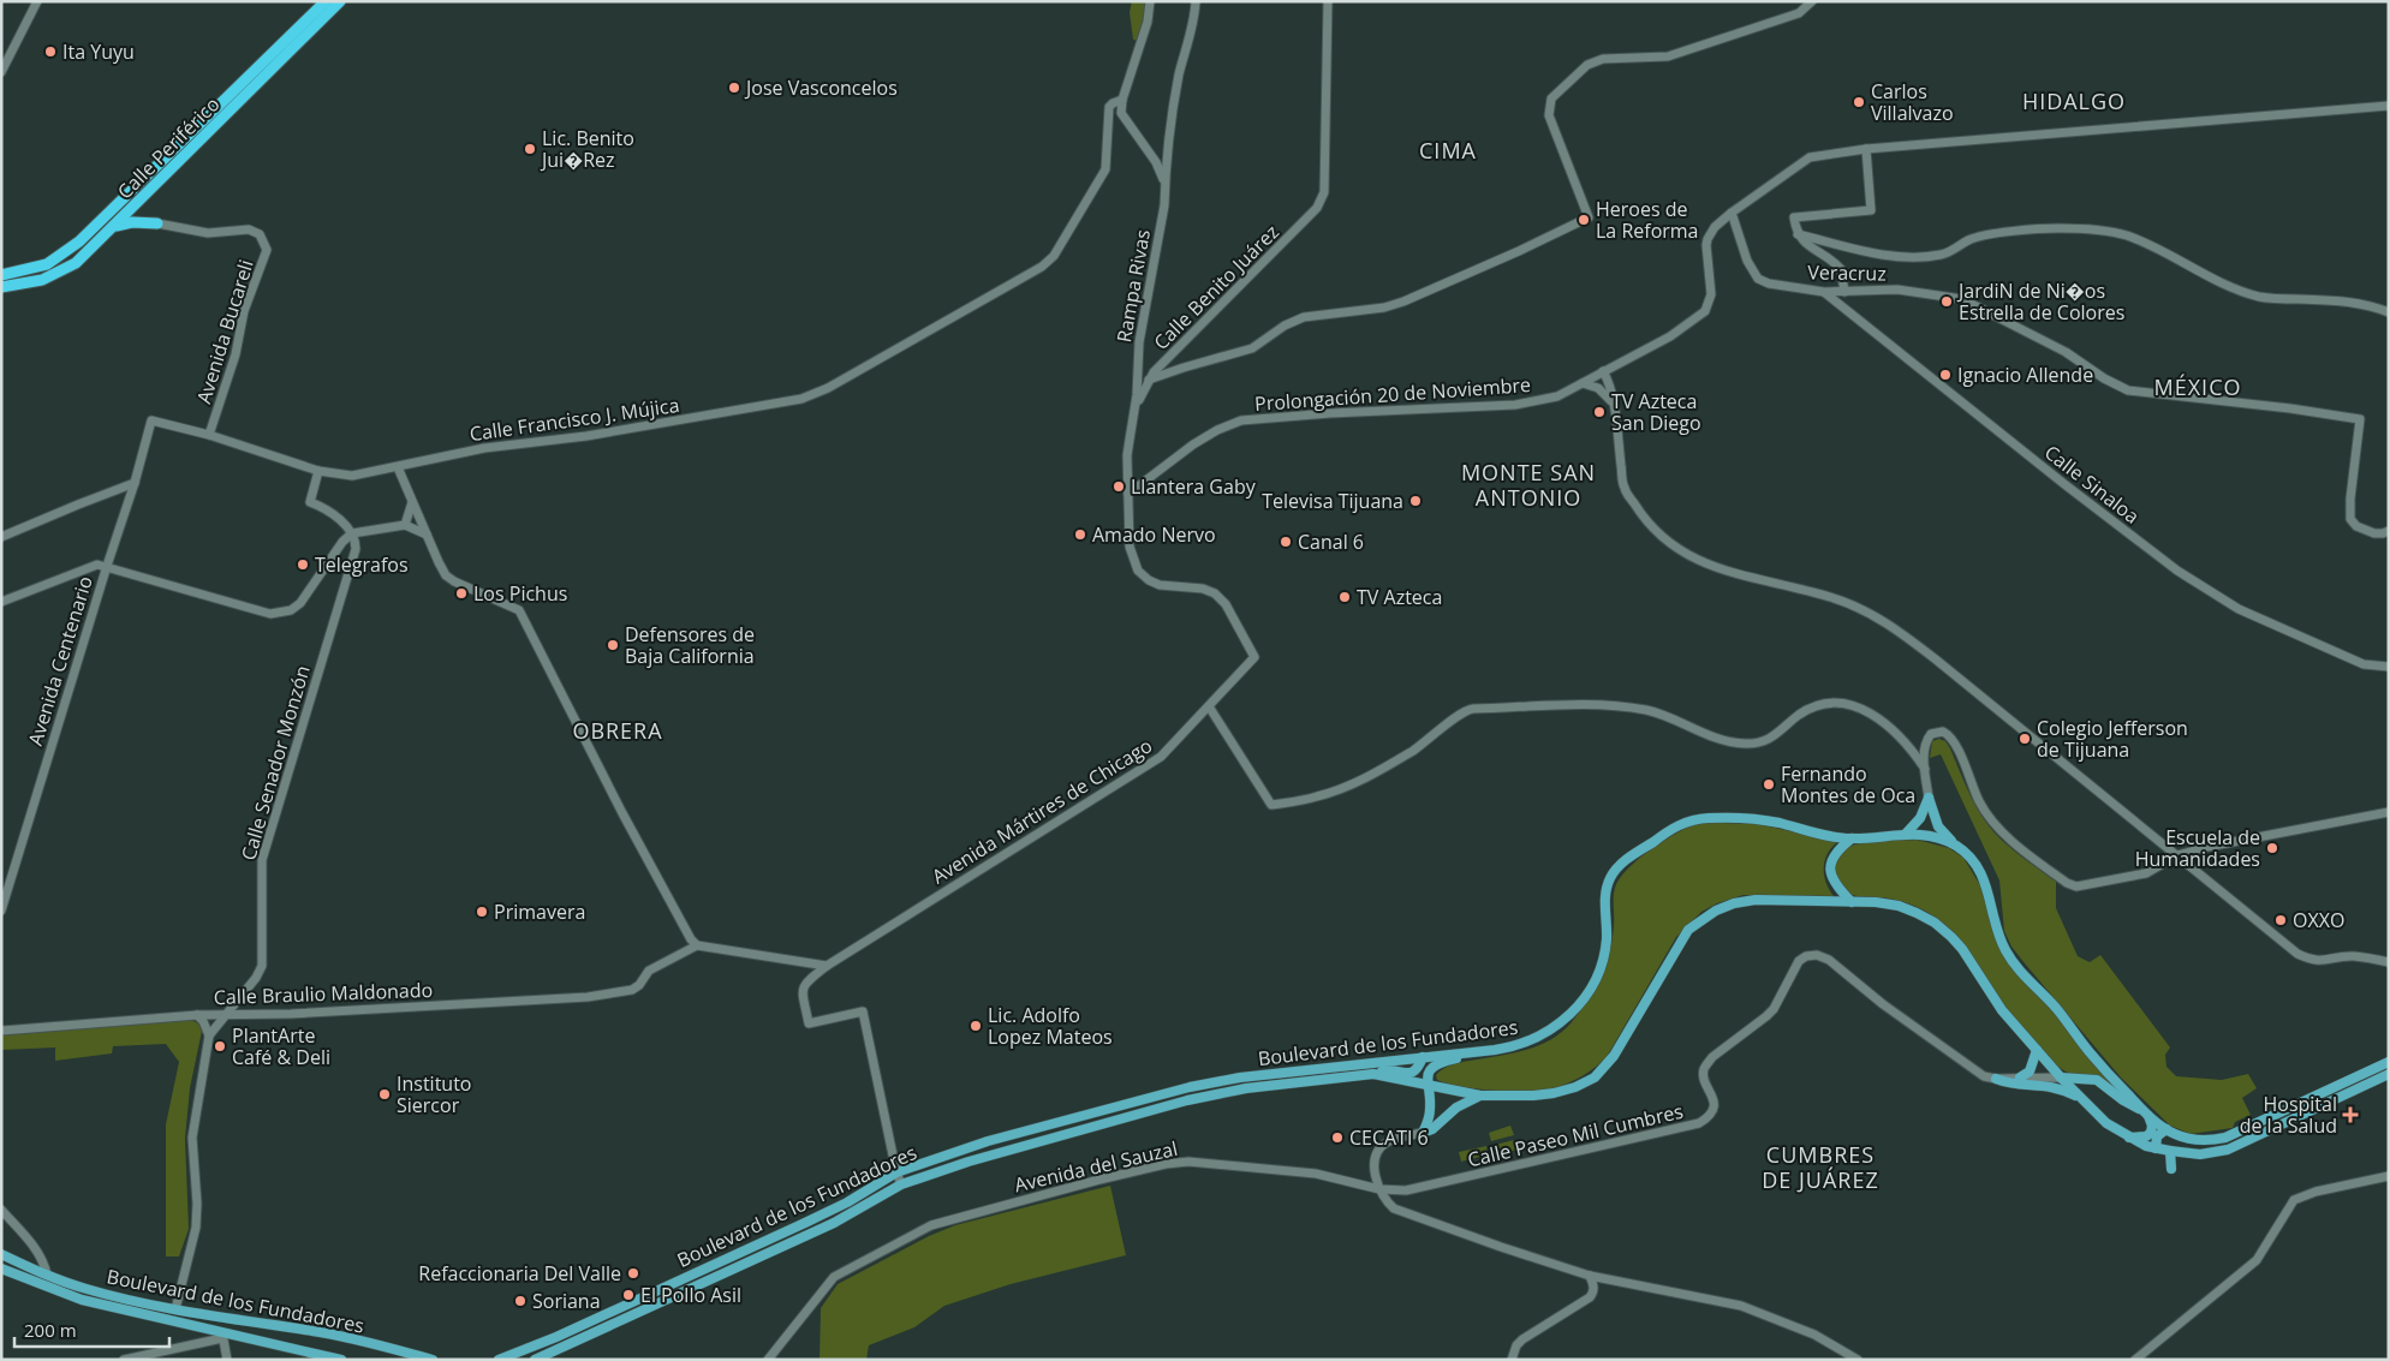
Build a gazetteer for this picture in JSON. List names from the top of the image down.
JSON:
{
  "streets": {
    "highway": ["Calle Periférico"],
    "main road": ["Boulevard de los Fundadores"],
    "street": [
      "Veracruz",
      "Rampa Rivas",
      "Calle Benito Juárez",
      "Avenida Bucareli",
      "Prolongación 20 de Noviembre",
      "Calle Francisco J. Mújica",
      "Calle Sinaloa",
      "Avenida Centenario",
      "Calle Senador Monzón",
      "Avenida Mártires de Chicago",
      "Calle Braulio Maldonado",
      "Calle Paseo Mil Cumbres",
      "Avenida del Sauzal"
    ]
  },
  "crossings": [
    ["Veracruz", "Prolongación 20 de Noviembre"],
    ["Veracruz", "Calle Sinaloa"],
    ["Rampa Rivas", "Calle Benito Juárez"],
    ["Calle Benito Juárez", "Prolongación 20 de Noviembre"],
    ["Calle Benito Juárez", "Avenida Mártires de Chicago"],
    ["Avenida Bucareli", "Calle Francisco J. Mújica"],
    ["Calle Francisco J. Mújica", "Avenida Centenario"],
    ["Calle Senador Monzón", "Calle Braulio Maldonado"],
    ["Avenida Mártires de Chicago", "Boulevard de los Fundadores"],
    ["Boulevard de los Fundadores", "Calle Paseo Mil Cumbres"],
    ["Calle Paseo Mil Cumbres", "Avenida del Sauzal"]
  ],
  "districts": [
    "HIDALGO",
    "CIMA",
    "MÉXICO",
    "MONTE SAN ANTONIO",
    "OBRERA",
    "CUMBRES DE JUÁREZ"
  ],
  "places": {
    "other": [
      "Ita Yuyu",
      "Jose Vasconcelos",
      "Carlos Villalvazo",
      "Lic. Benito Jui�Rez",
      "Heroes de La Reforma",
      "JardiN de Ni�os Estrella de Colores",
      "Ignacio Allende",
      "TV Azteca San Diego",
      "Llantera Gaby",
      "Televisa Tijuana",
      "Amado Nervo",
      "Canal 6",
      "Telegrafos",
      "Los Pichus",
      "TV Azteca",
      "Defensores de Baja California",
      "Colegio Jefferson de Tijuana",
      "Fernando Montes de Oca",
      "Escuela de Humanidades",
      "Primavera",
      "OXXO",
      "Lic. Adolfo Lopez Mateos",
      "PlantArte Café & Deli",
      "Instituto Siercor",
      "CECATI 6",
      "Refaccionaria Del Valle",
      "El Pollo Asil",
      "Soriana"
    ],
    "health": ["Hospital de la Salud"]
  },
  "scale_bar": "200 m"
}
